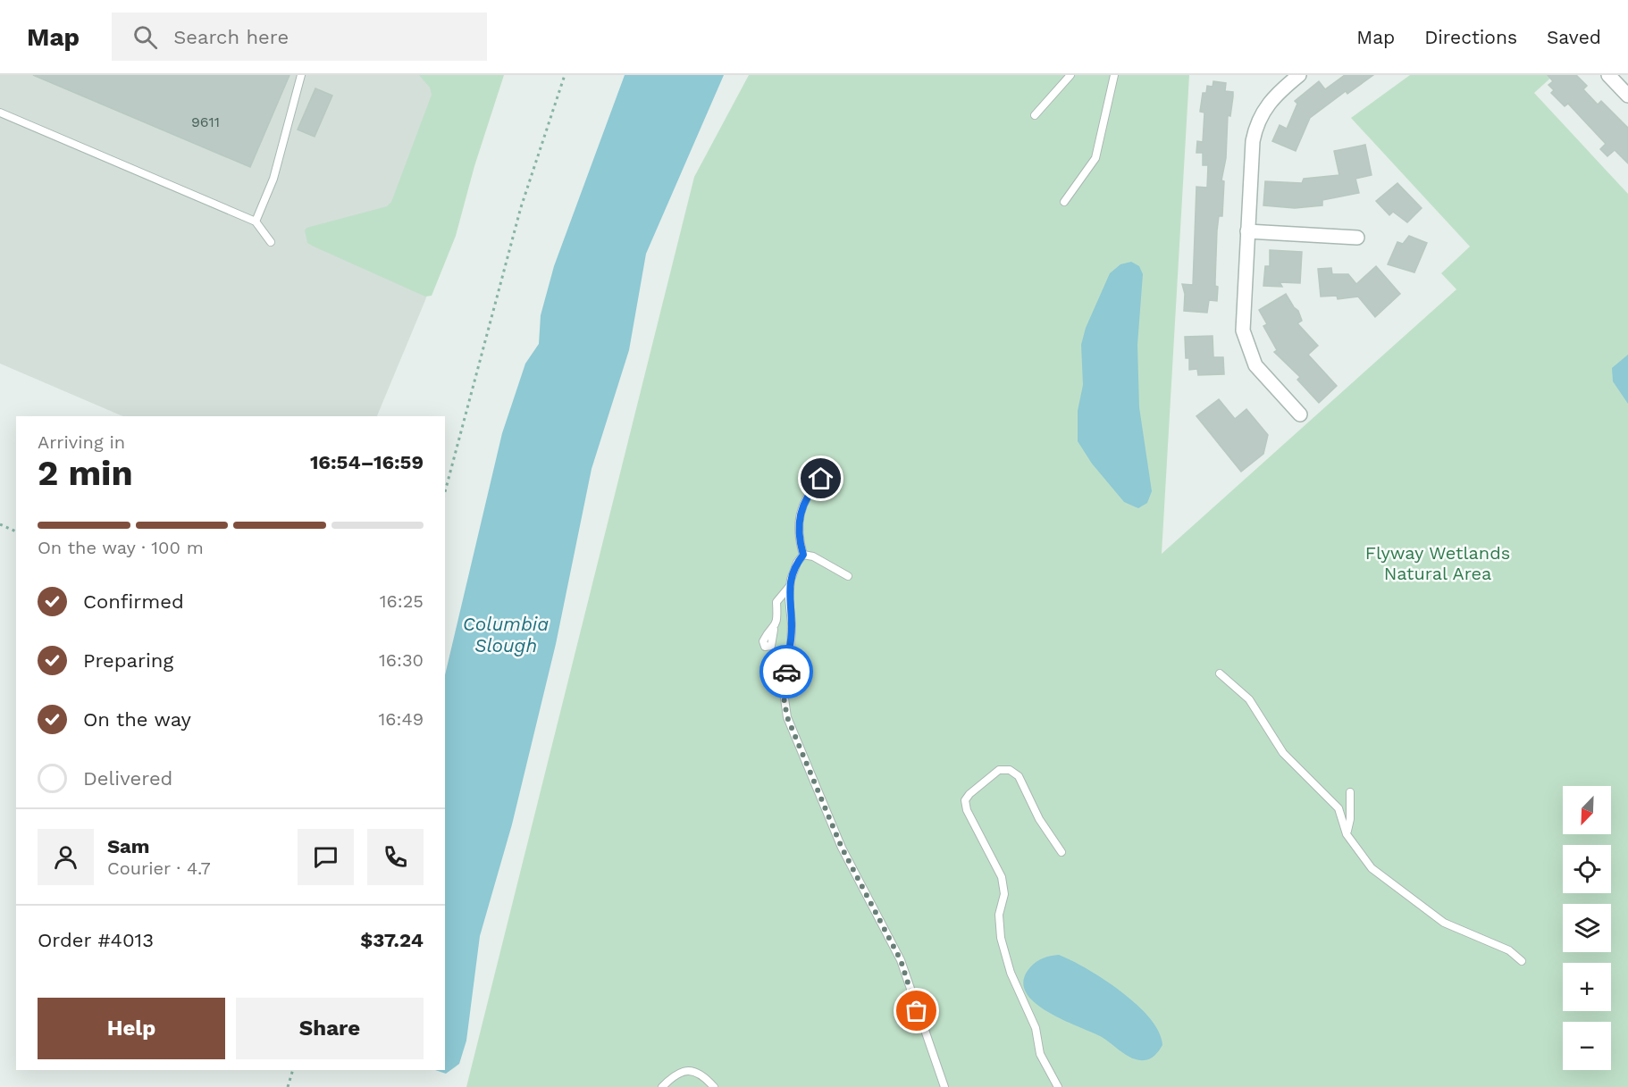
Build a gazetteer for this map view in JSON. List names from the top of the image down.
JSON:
{
  "water": ["Columbia Slough"],
  "parks": ["Flyway Wetlands Natural Area"],
  "house_numbers": ["9611"],
  "north": "bottom left",
  "page": {
    "header": "Map",
    "search": "Search here",
    "nav": ["Map", "Directions", "Saved"],
    "heading": ["2 min", "Arriving in", "16:54–16:59"],
    "panel": [
      "Sam",
      "Courier · 4.7",
      "Order #4013",
      "$37.24"
    ],
    "bar": "On the way · 100 m",
    "list": [
      ["Confirmed", "16:25"],
      ["Preparing", "16:30"],
      ["On the way", "16:49"],
      "Delivered"
    ],
    "map_buttons": ["+", "−"],
    "buttons": ["Help", "Share"]
  }
}
